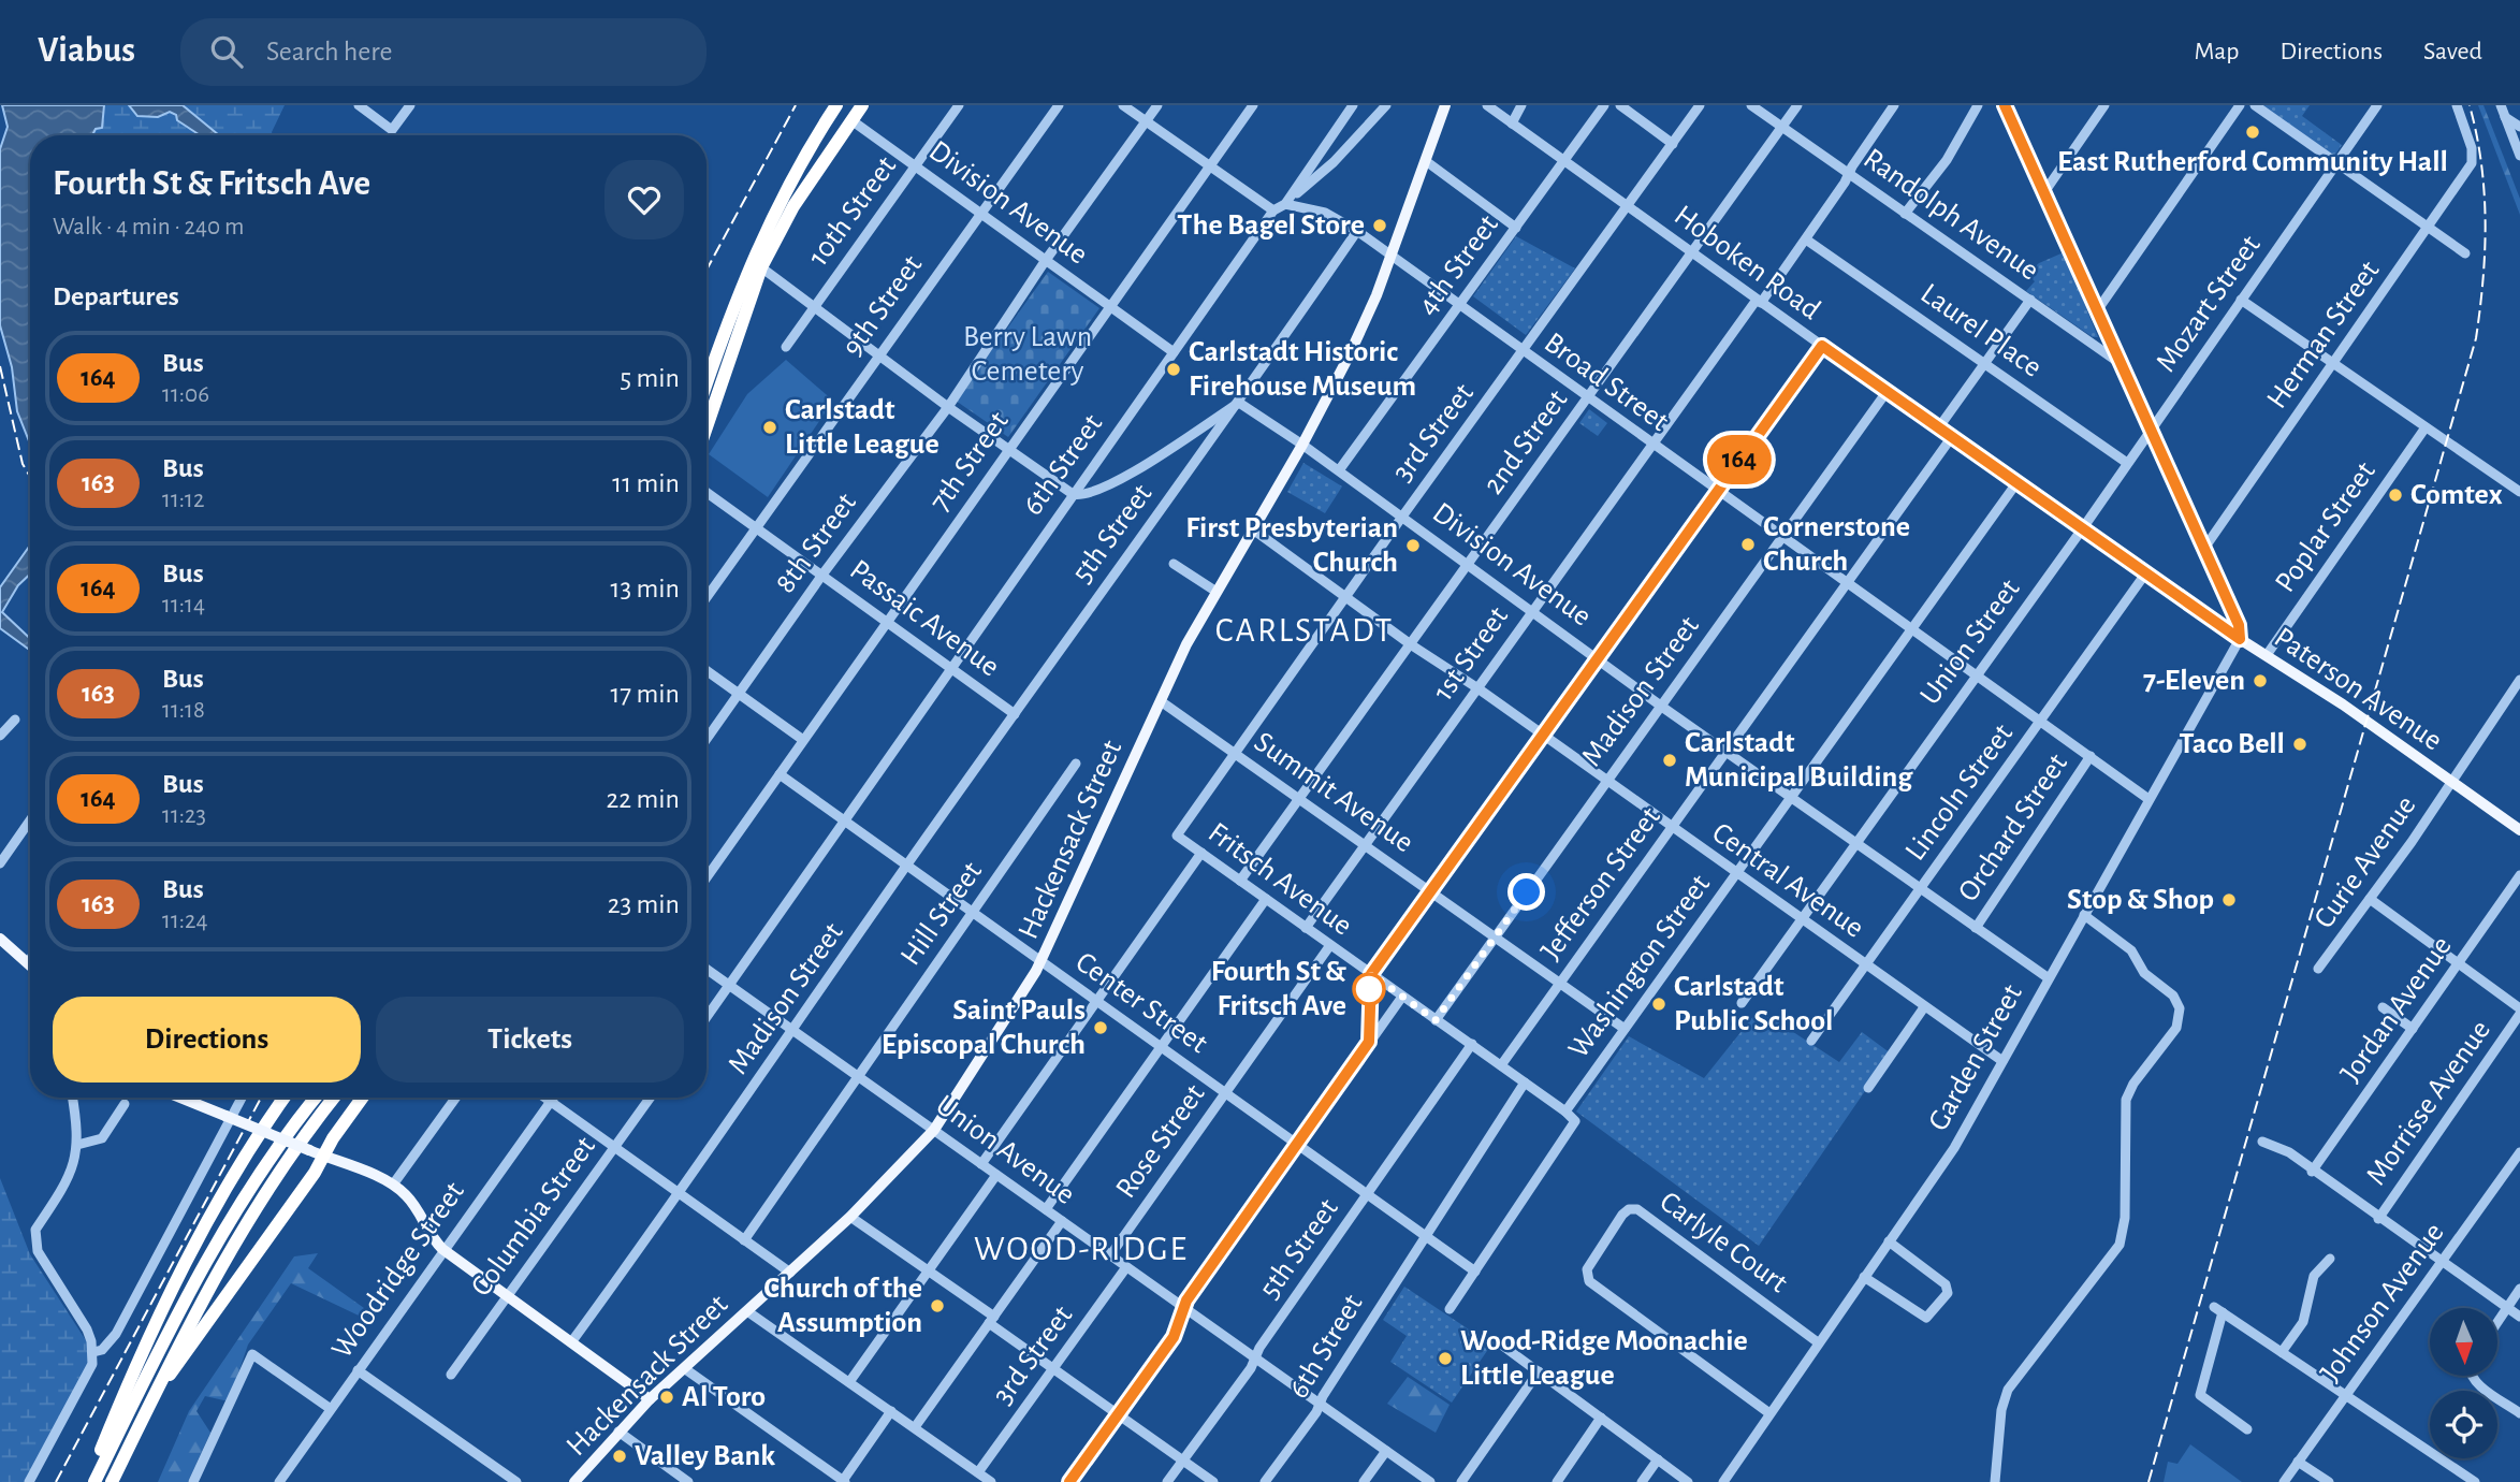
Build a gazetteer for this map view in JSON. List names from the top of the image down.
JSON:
{
  "streets": {
    "main road": ["Paterson Avenue", "Hackensack Street"],
    "street": [
      "Division Avenue",
      "10th Street",
      "Randolph Avenue",
      "Hoboken Road",
      "4th Street",
      "Mozart Street",
      "9th Street",
      "Laurel Place",
      "Herman Street",
      "Broad Street",
      "3rd Street",
      "2nd Street",
      "7th Street",
      "6th Street",
      "Poplar Street",
      "5th Street",
      "8th Street",
      "Passaic Avenue",
      "Union Street",
      "1st Street",
      "Madison Street",
      "Summit Avenue",
      "Lincoln Street",
      "Orchard Street",
      "Curie Avenue",
      "Fritsch Avenue",
      "Central Avenue",
      "Jefferson Street",
      "Hill Street",
      "Washington Street",
      "Center Street",
      "Jordan Avenue",
      "Garden Street",
      "Morrisse Avenue",
      "Rose Street",
      "Union Avenue",
      "Columbia Street",
      "Carlyle Court",
      "Woodridge Street",
      "Johnson Avenue"
    ]
  },
  "crossings": [
    ["Division Avenue", "10th Street"],
    ["Division Avenue", "4th Street"],
    ["Division Avenue", "9th Street"],
    ["Division Avenue", "3rd Street"],
    ["Division Avenue", "2nd Street"],
    ["Division Avenue", "7th Street"],
    ["Division Avenue", "6th Street"],
    ["Division Avenue", "5th Street"],
    ["Division Avenue", "8th Street"],
    ["Division Avenue", "Union Street"],
    ["Division Avenue", "1st Street"],
    ["Division Avenue", "Madison Street"],
    ["Division Avenue", "Lincoln Street"],
    ["Division Avenue", "Orchard Street"],
    ["Division Avenue", "Hackensack Street"],
    ["Division Avenue", "Jefferson Street"],
    ["Division Avenue", "Washington Street"],
    ["Division Avenue", "Garden Street"],
    ["Randolph Avenue", "2nd Street"],
    ["Randolph Avenue", "1st Street"],
    ["Randolph Avenue", "Paterson Avenue"],
    ["Hoboken Road", "4th Street"],
    ["Hoboken Road", "Mozart Street"],
    ["Hoboken Road", "3rd Street"],
    ["Hoboken Road", "2nd Street"],
    ["Hoboken Road", "Union Street"],
    ["Hoboken Road", "1st Street"],
    ["Hoboken Road", "Paterson Avenue"],
    ["Hoboken Road", "Madison Street"],
    ["Hoboken Road", "Lincoln Street"],
    ["Hoboken Road", "Jefferson Street"],
    ["Hoboken Road", "Washington Street"],
    ["Hoboken Road", "Garden Street"],
    ["4th Street", "Broad Street"],
    ["Mozart Street", "Laurel Place"],
    ["Mozart Street", "Union Street"],
    ["Mozart Street", "Paterson Avenue"],
    ["9th Street", "Passaic Avenue"],
    ["Laurel Place", "1st Street"],
    ["Herman Street", "Paterson Avenue"],
    ["Broad Street", "3rd Street"],
    ["Broad Street", "2nd Street"],
    ["Broad Street", "6th Street"],
    ["Broad Street", "5th Street"],
    ["Broad Street", "Union Street"],
    ["Broad Street", "1st Street"],
    ["Broad Street", "Madison Street"],
    ["Broad Street", "Lincoln Street"],
    ["Broad Street", "Orchard Street"],
    ["Broad Street", "Hackensack Street"],
    ["Broad Street", "Jefferson Street"],
    ["Broad Street", "Washington Street"],
    ["Broad Street", "Garden Street"],
    ["3rd Street", "Summit Avenue"],
    ["3rd Street", "Fritsch Avenue"],
    ["3rd Street", "Central Avenue"],
    ["3rd Street", "Union Avenue"],
    ["2nd Street", "Summit Avenue"],
    ["2nd Street", "Fritsch Avenue"],
    ["2nd Street", "Central Avenue"],
    ["7th Street", "Passaic Avenue"],
    ["7th Street", "Center Street"],
    ["6th Street", "Passaic Avenue"],
    ["6th Street", "Fritsch Avenue"],
    ["6th Street", "Center Street"],
    ["6th Street", "Union Avenue"],
    ["Poplar Street", "Paterson Avenue"],
    ["5th Street", "Passaic Avenue"],
    ["5th Street", "Madison Street"],
    ["5th Street", "Fritsch Avenue"],
    ["5th Street", "Center Street"],
    ["5th Street", "Union Avenue"],
    ["8th Street", "Passaic Avenue"],
    ["Union Street", "Central Avenue"],
    ["1st Street", "Summit Avenue"],
    ["1st Street", "Fritsch Avenue"],
    ["1st Street", "Central Avenue"],
    ["Paterson Avenue", "Curie Avenue"],
    ["Paterson Avenue", "Garden Street"],
    ["Madison Street", "Summit Avenue"],
    ["Madison Street", "Fritsch Avenue"],
    ["Madison Street", "Central Avenue"],
    ["Madison Street", "Center Street"],
    ["Madison Street", "Union Avenue"],
    ["Summit Avenue", "Hackensack Street"],
    ["Summit Avenue", "Jefferson Street"],
    ["Summit Avenue", "Washington Street"],
    ["Lincoln Street", "Central Avenue"],
    ["Hackensack Street", "Central Avenue"],
    ["Hackensack Street", "Center Street"],
    ["Hackensack Street", "Union Avenue"],
    ["Fritsch Avenue", "Jefferson Street"],
    ["Fritsch Avenue", "Washington Street"],
    ["Fritsch Avenue", "Center Street"],
    ["Fritsch Avenue", "Rose Street"],
    ["Central Avenue", "Jefferson Street"],
    ["Central Avenue", "Washington Street"],
    ["Central Avenue", "Garden Street"],
    ["Hill Street", "Center Street"],
    ["Hill Street", "Union Avenue"],
    ["Center Street", "Rose Street"],
    ["Garden Street", "Carlyle Court"],
    ["Rose Street", "Union Avenue"]
  ],
  "districts": ["CARLSTADT", "WOOD-RIDGE"],
  "parks": ["Berry Lawn Cemetery"],
  "places": [
    "East Rutherford Community Hall",
    "The Bagel Store",
    "Carlstadt Historic Firehouse Museum",
    "Carlstadt Little League",
    "Comtex",
    "Cornerstone Church",
    "First Presbyterian Church",
    "7-Eleven",
    "Taco Bell",
    "Carlstadt Municipal Building",
    "Stop & Shop",
    "Fourth St & Fritsch Ave",
    "Carlstadt Public School",
    "Saint Pauls Episcopal Church",
    "Church of the Assumption",
    "Wood-Ridge Moonachie Little League",
    "Al Toro",
    "Valley Bank"
  ],
  "lines": ["bus line 164"],
  "north": "bottom",
  "page": {
    "header": "Viabus",
    "search": "Search here",
    "nav": ["Map", "Directions", "Saved"],
    "on_map": "164",
    "heading": [
      ["Fourth St & Fritsch Ave", "Walk · 4 min · 240 m"],
      "Departures"
    ],
    "list": [
      {
        "mark": "164",
        "name": "Bus",
        "note": "11:06",
        "value": "5 min"
      },
      {
        "mark": "163",
        "name": "Bus",
        "note": "11:12",
        "value": "11 min"
      },
      {
        "mark": "164",
        "name": "Bus",
        "note": "11:14",
        "value": "13 min"
      },
      {
        "mark": "163",
        "name": "Bus",
        "note": "11:18",
        "value": "17 min"
      },
      {
        "mark": "164",
        "name": "Bus",
        "note": "11:23",
        "value": "22 min"
      },
      {
        "mark": "163",
        "name": "Bus",
        "note": "11:24",
        "value": "23 min"
      }
    ],
    "buttons": ["Directions", "Tickets"]
  }
}
